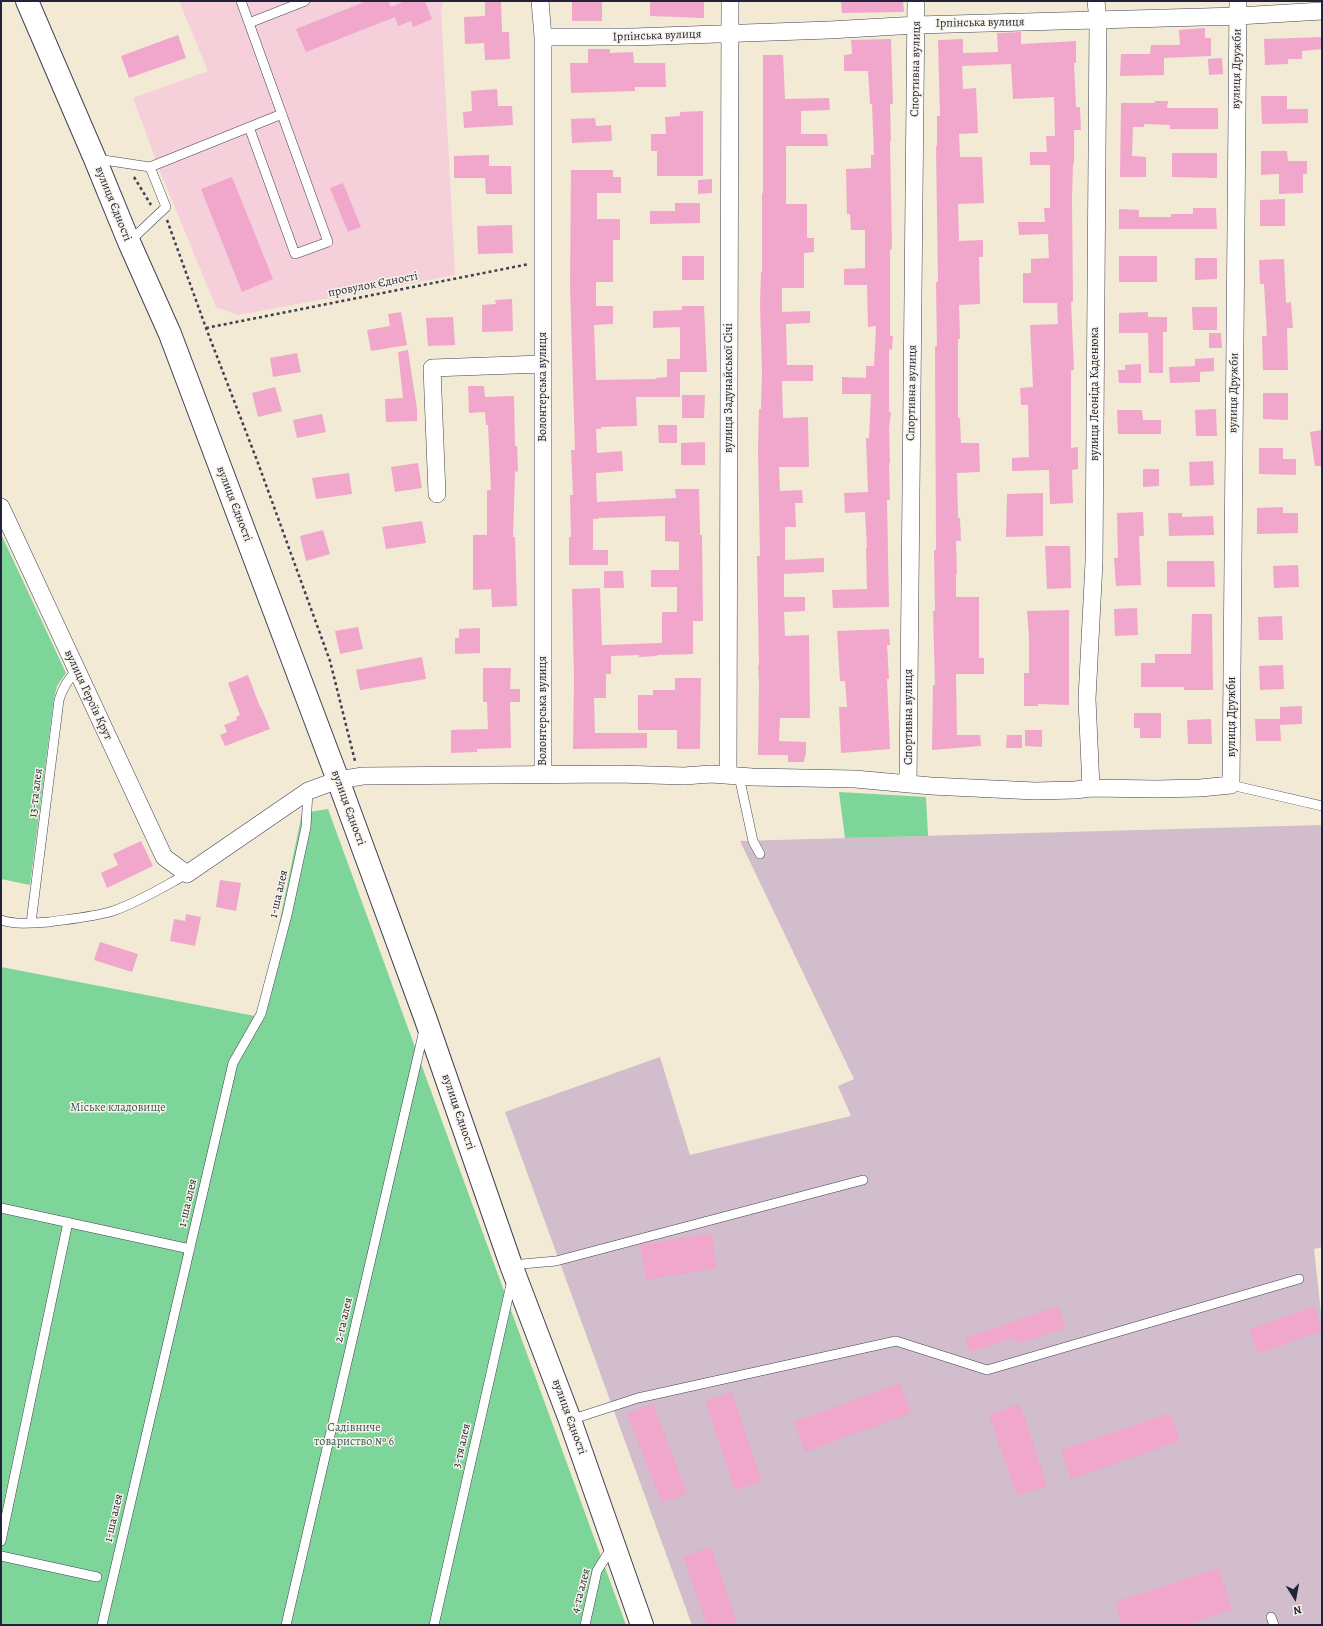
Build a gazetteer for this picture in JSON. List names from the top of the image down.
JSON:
{
  "streets": {
    "main road": ["вулиця Єдності"],
    "street": [
      "Ірпінська вулиця",
      "Спортивна вулиця",
      "вулиця Дружби",
      "Волонтерська вулиця",
      "вулиця Задунайської Січі",
      "вулиця Леоніда Каденюка",
      "вулиця Героїв Крут"
    ],
    "lane": [
      "13-та алея",
      "1-ша алея",
      "2-га алея",
      "3-тя алея",
      "4-та алея"
    ],
    "path": ["провулок Єдності"]
  },
  "crossings": [
    ["Ірпінська вулиця", "Спортивна вулиця"],
    ["Ірпінська вулиця", "вулиця Дружби"],
    ["Ірпінська вулиця", "Волонтерська вулиця"],
    ["Ірпінська вулиця", "вулиця Задунайської Січі"],
    ["Ірпінська вулиця", "вулиця Леоніда Каденюка"],
    ["вулиця Єдності", "2-га алея"],
    ["вулиця Єдності", "3-тя алея"],
    ["вулиця Єдності", "4-та алея"],
    ["провулок Єдності", "Волонтерська вулиця"],
    ["вулиця Героїв Крут", "13-та алея"]
  ],
  "parks": ["Міське кладовище", "Садівниче товариство № 6"],
  "north": "bottom"
}
